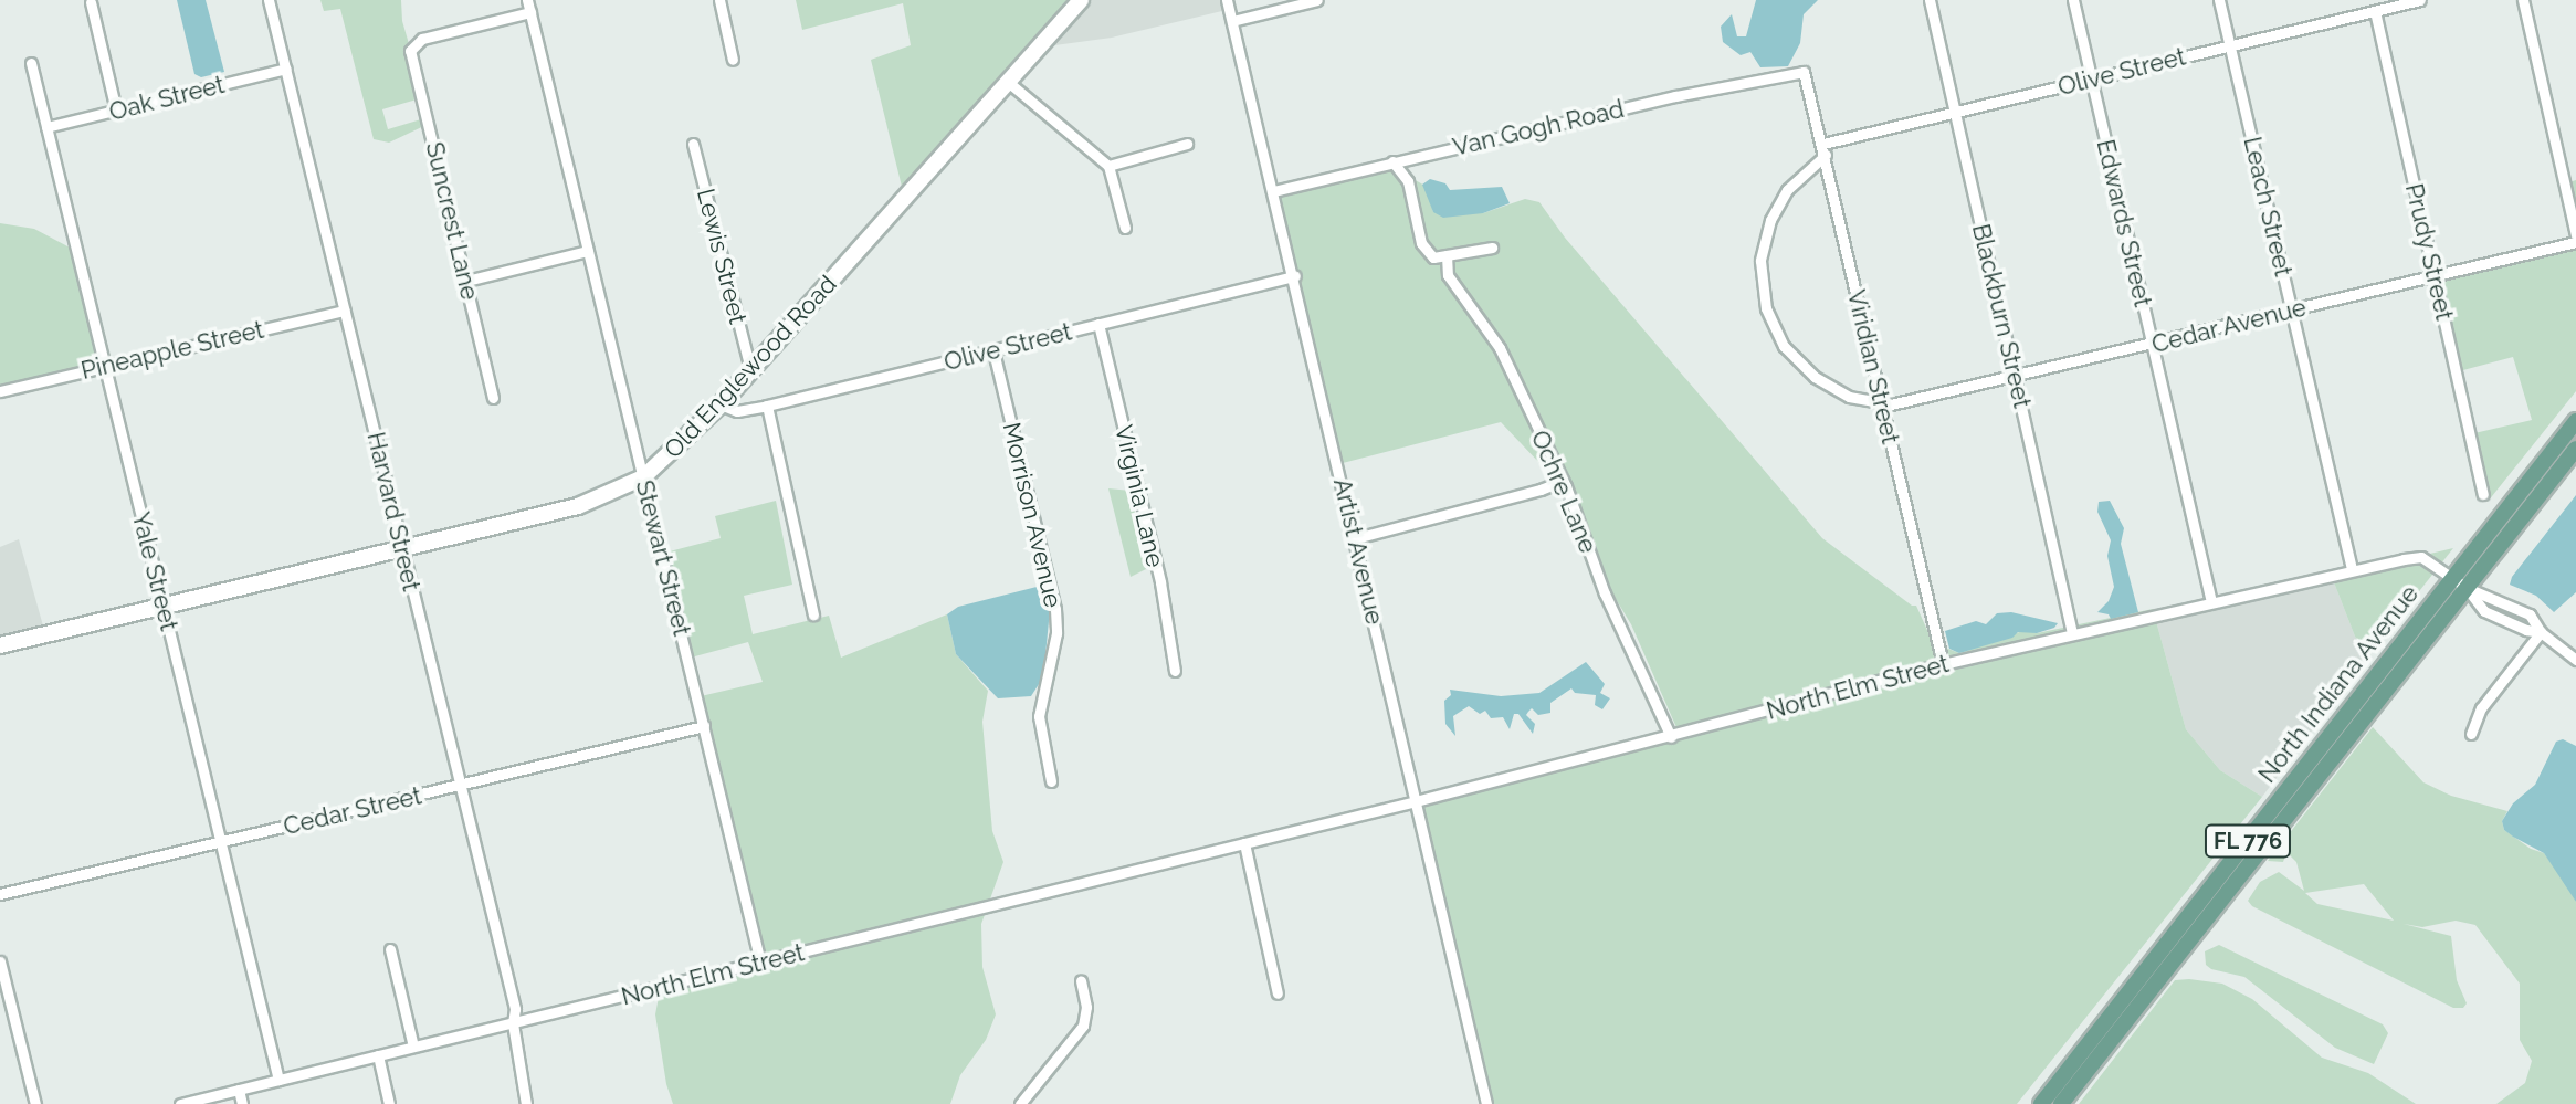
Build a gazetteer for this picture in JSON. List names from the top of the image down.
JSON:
{
  "streets": {
    "main road": ["North Indiana Avenue", "FL 776"],
    "street": [
      "Olive Street",
      "Oak Street",
      "Van Gogh Road",
      "Leach Street",
      "Suncrest Lane",
      "Edwards Street",
      "Prudy Street",
      "Lewis Street",
      "Blackburn Street",
      "Cedar Avenue",
      "Pineapple Street",
      "Old Englewood Road",
      "Viridian Street",
      "Ochre Lane",
      "Virginia Lane",
      "Harvard Street",
      "Morrison Avenue",
      "Artist Avenue",
      "Stewart Street",
      "Yale Street",
      "North Elm Street",
      "Cedar Street"
    ]
  },
  "crossings": [
    ["Olive Street", "Leach Street"],
    ["Olive Street", "Edwards Street"],
    ["Olive Street", "Prudy Street"],
    ["Olive Street", "Blackburn Street"],
    ["Olive Street", "Old Englewood Road"],
    ["Olive Street", "Viridian Street"],
    ["Olive Street", "Virginia Lane"],
    ["Olive Street", "Morrison Avenue"],
    ["Olive Street", "Artist Avenue"],
    ["Oak Street", "Harvard Street"],
    ["Oak Street", "Yale Street"],
    ["Van Gogh Road", "Viridian Street"],
    ["Van Gogh Road", "Artist Avenue"],
    ["Leach Street", "Cedar Avenue"],
    ["Leach Street", "North Elm Street"],
    ["Suncrest Lane", "Stewart Street"],
    ["Edwards Street", "Cedar Avenue"],
    ["Edwards Street", "North Elm Street"],
    ["Prudy Street", "Cedar Avenue"],
    ["Lewis Street", "Old Englewood Road"],
    ["Blackburn Street", "Cedar Avenue"],
    ["Blackburn Street", "North Elm Street"],
    ["Cedar Avenue", "Viridian Street"],
    ["Pineapple Street", "Harvard Street"],
    ["Pineapple Street", "Yale Street"],
    ["Old Englewood Road", "Harvard Street"],
    ["Old Englewood Road", "Stewart Street"],
    ["Old Englewood Road", "Yale Street"],
    ["Viridian Street", "North Elm Street"],
    ["Ochre Lane", "North Elm Street"],
    ["Harvard Street", "North Elm Street"],
    ["Harvard Street", "Cedar Street"],
    ["Artist Avenue", "North Elm Street"],
    ["Stewart Street", "North Elm Street"],
    ["Stewart Street", "Cedar Street"],
    ["Yale Street", "North Elm Street"],
    ["Yale Street", "Cedar Street"],
    ["North Indiana Avenue", "North Elm Street"]
  ]
}
